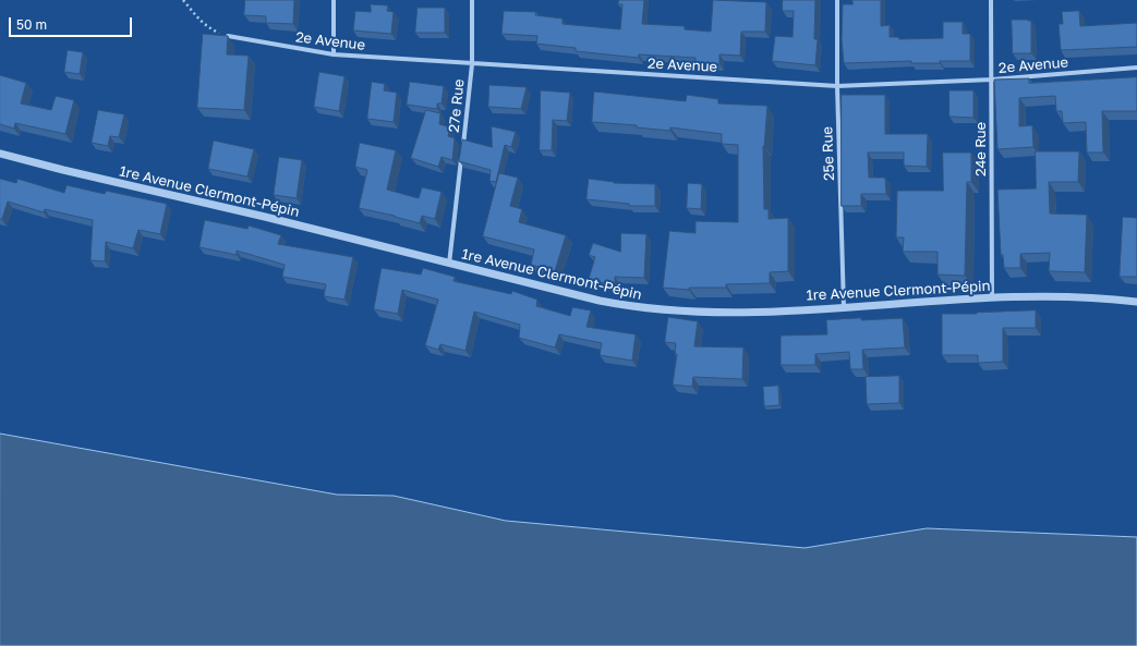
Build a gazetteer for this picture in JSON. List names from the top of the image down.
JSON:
{
  "streets": {
    "street": [
      "2e Avenue",
      "27e Rue",
      "24e Rue",
      "25e Rue",
      "1re Avenue Clermont-Pépin"
    ]
  },
  "crossings": [
    ["2e Avenue", "27e Rue"],
    ["2e Avenue", "24e Rue"],
    ["2e Avenue", "25e Rue"],
    ["24e Rue", "1re Avenue Clermont-Pépin"],
    ["25e Rue", "1re Avenue Clermont-Pépin"]
  ],
  "scale_bar": "50 m"
}
